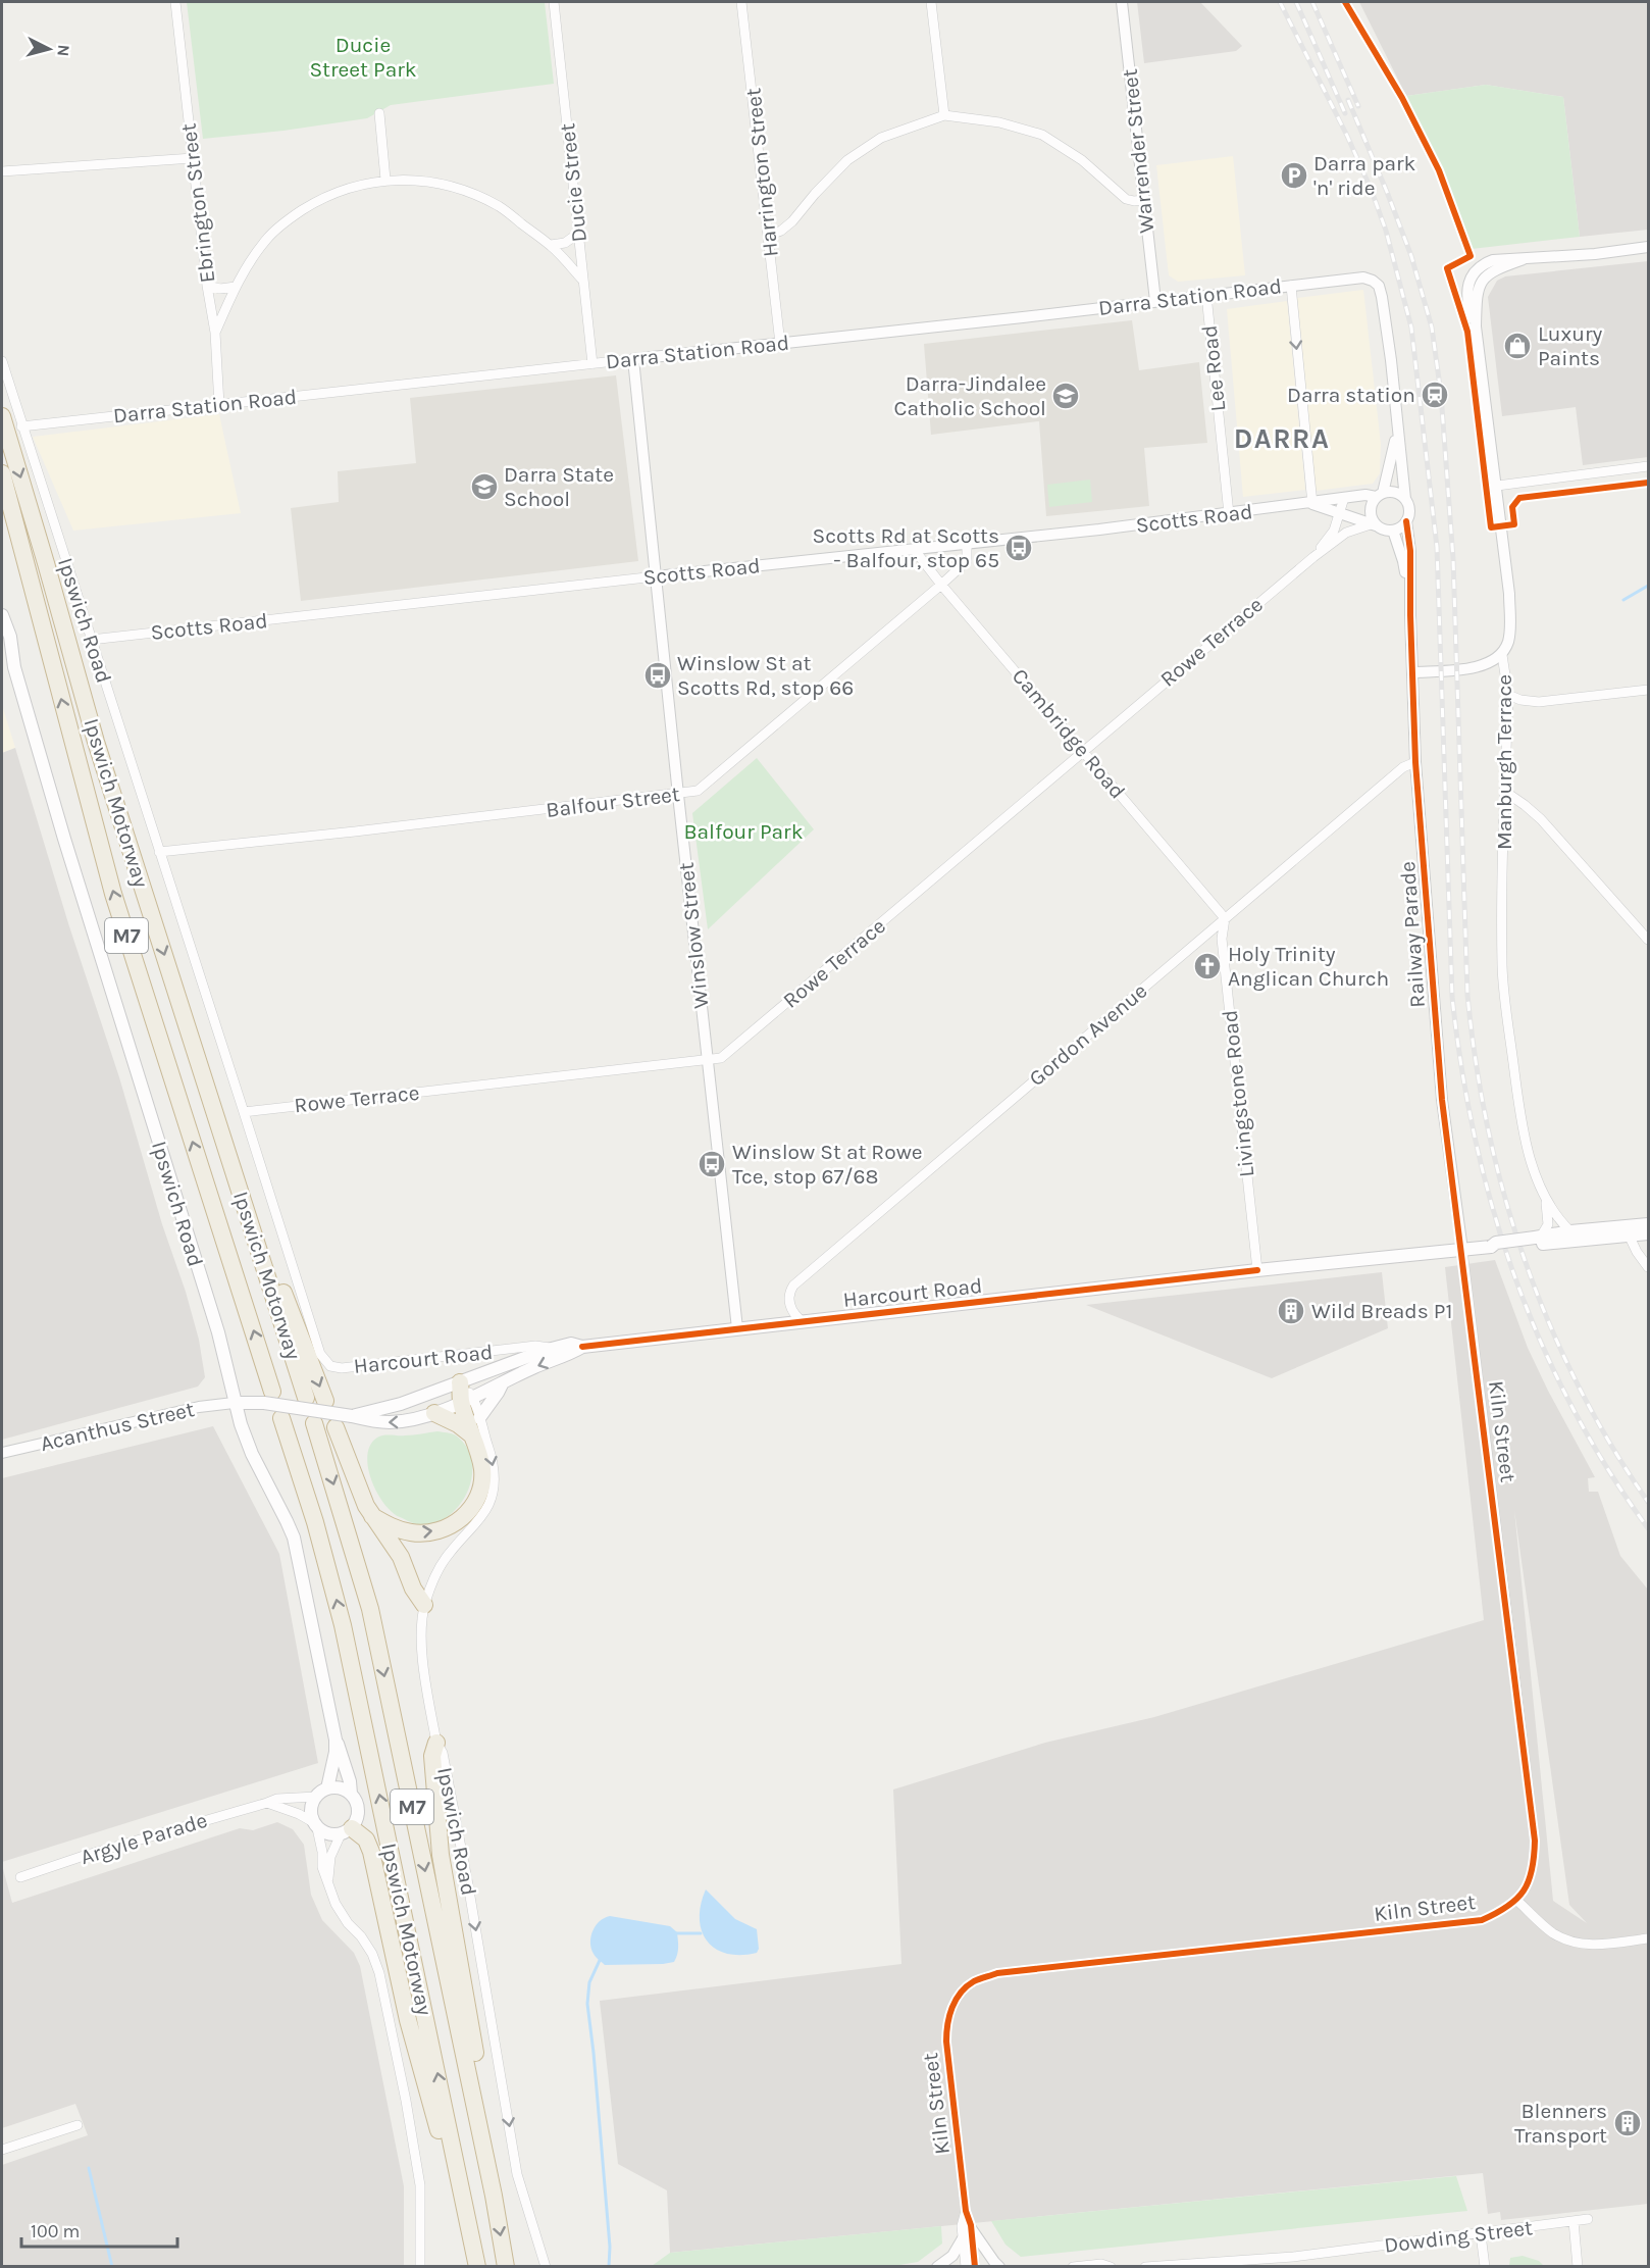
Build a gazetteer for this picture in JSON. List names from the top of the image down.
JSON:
{
  "streets": {
    "highway": ["Ipswich Motorway", "M7"],
    "main road": ["Ipswich Road", "Harcourt Road"],
    "street": [
      "Warrender Street",
      "Harrington Street",
      "Ducie Street",
      "Ebrington Street",
      "Darra Station Road",
      "Lee Road",
      "Scotts Road",
      "Rowe Terrace",
      "Cambridge Road",
      "Manburgh Terrace",
      "Balfour Street",
      "Railway Parade",
      "Winslow Street",
      "Gordon Avenue",
      "Livingstone Road",
      "Acanthus Street",
      "Kiln Street",
      "Argyle Parade",
      "Dowding Street"
    ]
  },
  "crossings": [
    ["Warrender Street", "Darra Station Road"],
    ["Harrington Street", "Darra Station Road"],
    ["Ducie Street", "Darra Station Road"],
    ["Ebrington Street", "Darra Station Road"],
    ["Darra Station Road", "Lee Road"],
    ["Darra Station Road", "Ipswich Road"],
    ["Darra Station Road", "Winslow Street"],
    ["Lee Road", "Scotts Road"],
    ["Scotts Road", "Ipswich Road"],
    ["Scotts Road", "Rowe Terrace"],
    ["Scotts Road", "Cambridge Road"],
    ["Scotts Road", "Balfour Street"],
    ["Scotts Road", "Railway Parade"],
    ["Scotts Road", "Winslow Street"],
    ["Ipswich Road", "Rowe Terrace"],
    ["Ipswich Road", "Balfour Street"],
    ["Ipswich Road", "Harcourt Road"],
    ["Ipswich Road", "Acanthus Street"],
    ["Ipswich Road", "Argyle Parade"],
    ["Rowe Terrace", "Cambridge Road"],
    ["Rowe Terrace", "Railway Parade"],
    ["Rowe Terrace", "Winslow Street"],
    ["Cambridge Road", "Balfour Street"],
    ["Cambridge Road", "Gordon Avenue"],
    ["Cambridge Road", "Livingstone Road"],
    ["Manburgh Terrace", "Harcourt Road"],
    ["Balfour Street", "Winslow Street"],
    ["Ipswich Motorway", "Harcourt Road"],
    ["Railway Parade", "Gordon Avenue"],
    ["Railway Parade", "Harcourt Road"],
    ["Railway Parade", "Kiln Street"],
    ["Winslow Street", "Harcourt Road"],
    ["Gordon Avenue", "Livingstone Road"],
    ["Gordon Avenue", "Harcourt Road"],
    ["Livingstone Road", "Harcourt Road"],
    ["Harcourt Road", "Acanthus Street"],
    ["Harcourt Road", "Kiln Street"]
  ],
  "districts": ["DARRA"],
  "parks": ["Ducie Street Park", "Balfour Park"],
  "places": {
    "parking": ["Darra park 'n' ride"],
    "shop": ["Luxury Paints"],
    "station": ["Darra station"],
    "school or university": ["Darra-Jindalee Catholic School", "Darra State School"],
    "bus stop": ["Scotts Rd at Scotts - Balfour, stop 65", "Winslow St at Scotts Rd, stop 66", "Winslow St at Rowe Tce, stop 67/68"],
    "church": ["Holy Trinity Anglican Church"],
    "building": ["Wild Breads P1", "Blenners Transport"]
  },
  "scale_bar": "100 m",
  "north": "right"
}
